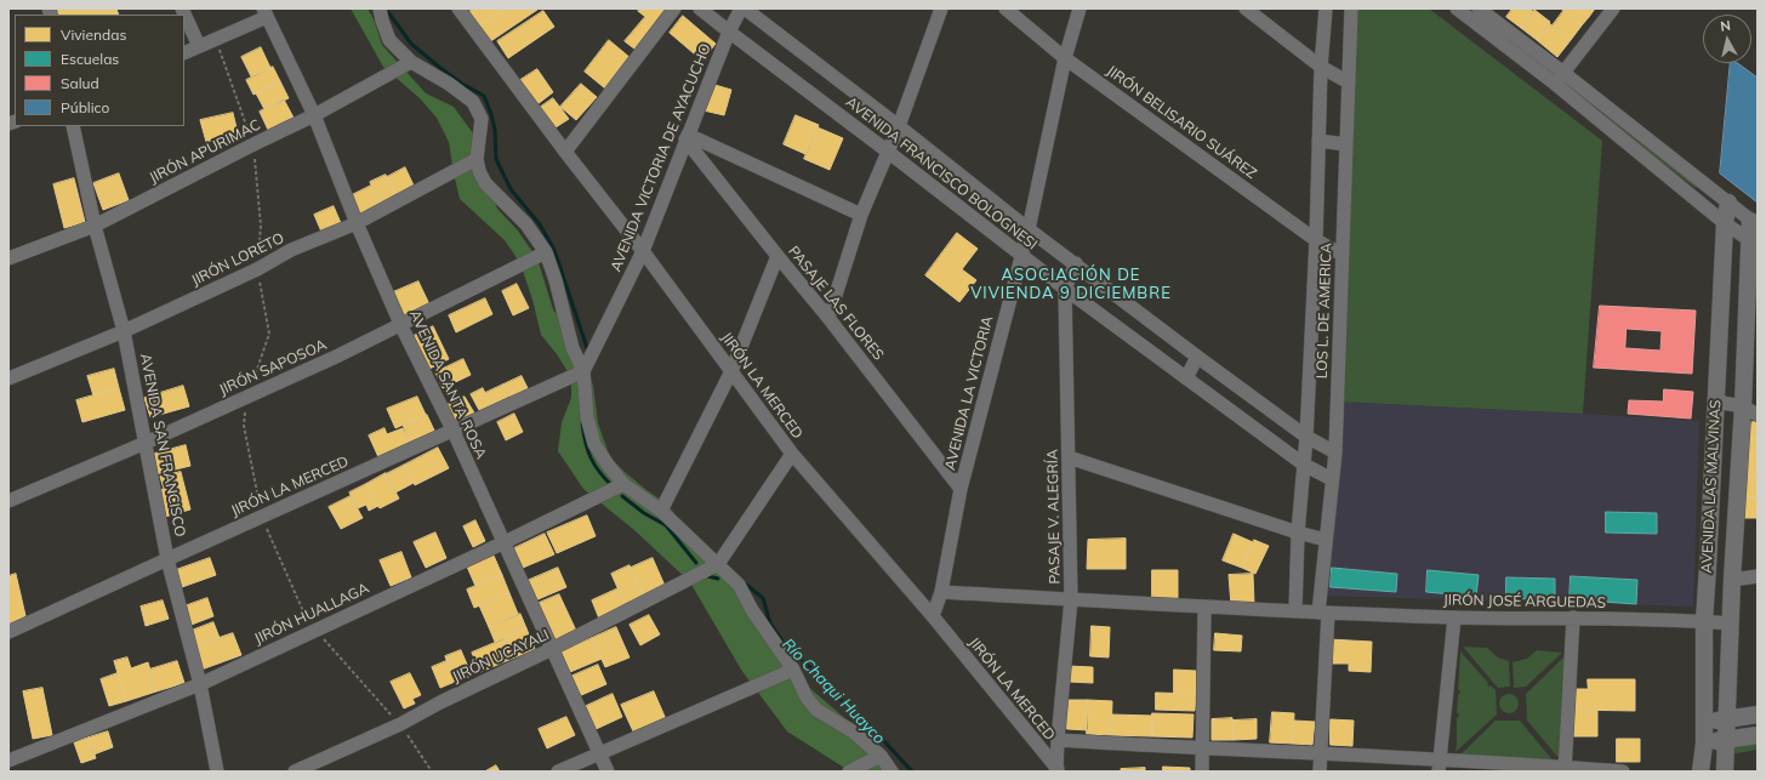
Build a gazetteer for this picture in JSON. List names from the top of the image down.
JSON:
{
  "streets": {
    "street": [
      "JIRÓN BELISARIO SUÁREZ",
      "JIRÓN APURIMAC",
      "AVENIDA VICTORIA DE AYACUCHO",
      "AVENIDA FRANCISCO BOLOGNESI",
      "JIRÓN LORETO",
      "PASAJE LAS FLORES",
      "LOS L. DE AMERICA",
      "JIRÓN SAPOSOA",
      "AVENIDA SANTA ROSA",
      "JIRÓN LA MERCED",
      "AVENIDA LA VICTORIA",
      "AVENIDA SAN FRANCISCO",
      "AVENIDA LAS MALVINAS",
      "PASAJE V. ALEGRÍA",
      "JIRÓN JOSÉ ARGUEDAS",
      "JIRÓN HUALLAGA",
      "JIRÓN UCAYALI"
    ]
  },
  "crossings": [
    ["JIRÓN BELISARIO SUÁREZ", "LOS L. DE AMERICA"],
    ["JIRÓN BELISARIO SUÁREZ", "AVENIDA LA VICTORIA"],
    ["JIRÓN APURIMAC", "AVENIDA SANTA ROSA"],
    ["JIRÓN APURIMAC", "AVENIDA SAN FRANCISCO"],
    ["AVENIDA VICTORIA DE AYACUCHO", "AVENIDA FRANCISCO BOLOGNESI"],
    ["AVENIDA VICTORIA DE AYACUCHO", "PASAJE LAS FLORES"],
    ["AVENIDA VICTORIA DE AYACUCHO", "JIRÓN LA MERCED"],
    ["AVENIDA FRANCISCO BOLOGNESI", "LOS L. DE AMERICA"],
    ["AVENIDA FRANCISCO BOLOGNESI", "AVENIDA LA VICTORIA"],
    ["AVENIDA FRANCISCO BOLOGNESI", "PASAJE V. ALEGRÍA"],
    ["JIRÓN LORETO", "AVENIDA SANTA ROSA"],
    ["JIRÓN LORETO", "AVENIDA SAN FRANCISCO"],
    ["PASAJE LAS FLORES", "AVENIDA LA VICTORIA"],
    ["LOS L. DE AMERICA", "JIRÓN JOSÉ ARGUEDAS"],
    ["JIRÓN SAPOSOA", "AVENIDA SANTA ROSA"],
    ["JIRÓN SAPOSOA", "AVENIDA SAN FRANCISCO"],
    ["AVENIDA SANTA ROSA", "JIRÓN LA MERCED"],
    ["AVENIDA SANTA ROSA", "JIRÓN HUALLAGA"],
    ["AVENIDA SANTA ROSA", "JIRÓN UCAYALI"],
    ["JIRÓN LA MERCED", "AVENIDA LA VICTORIA"],
    ["JIRÓN LA MERCED", "AVENIDA SAN FRANCISCO"],
    ["JIRÓN LA MERCED", "PASAJE V. ALEGRÍA"],
    ["AVENIDA LA VICTORIA", "JIRÓN JOSÉ ARGUEDAS"],
    ["AVENIDA SAN FRANCISCO", "JIRÓN HUALLAGA"],
    ["AVENIDA LAS MALVINAS", "JIRÓN JOSÉ ARGUEDAS"],
    ["PASAJE V. ALEGRÍA", "JIRÓN JOSÉ ARGUEDAS"]
  ],
  "districts": ["ASOCIACIÓN DE VIVIENDA 9 DICIEMBRE"],
  "water": ["Río Chaqui Huayco"],
  "legend": [
    "Viviendas",
    "Escuelas",
    "Salud",
    "Público"
  ],
  "north": "top"
}
